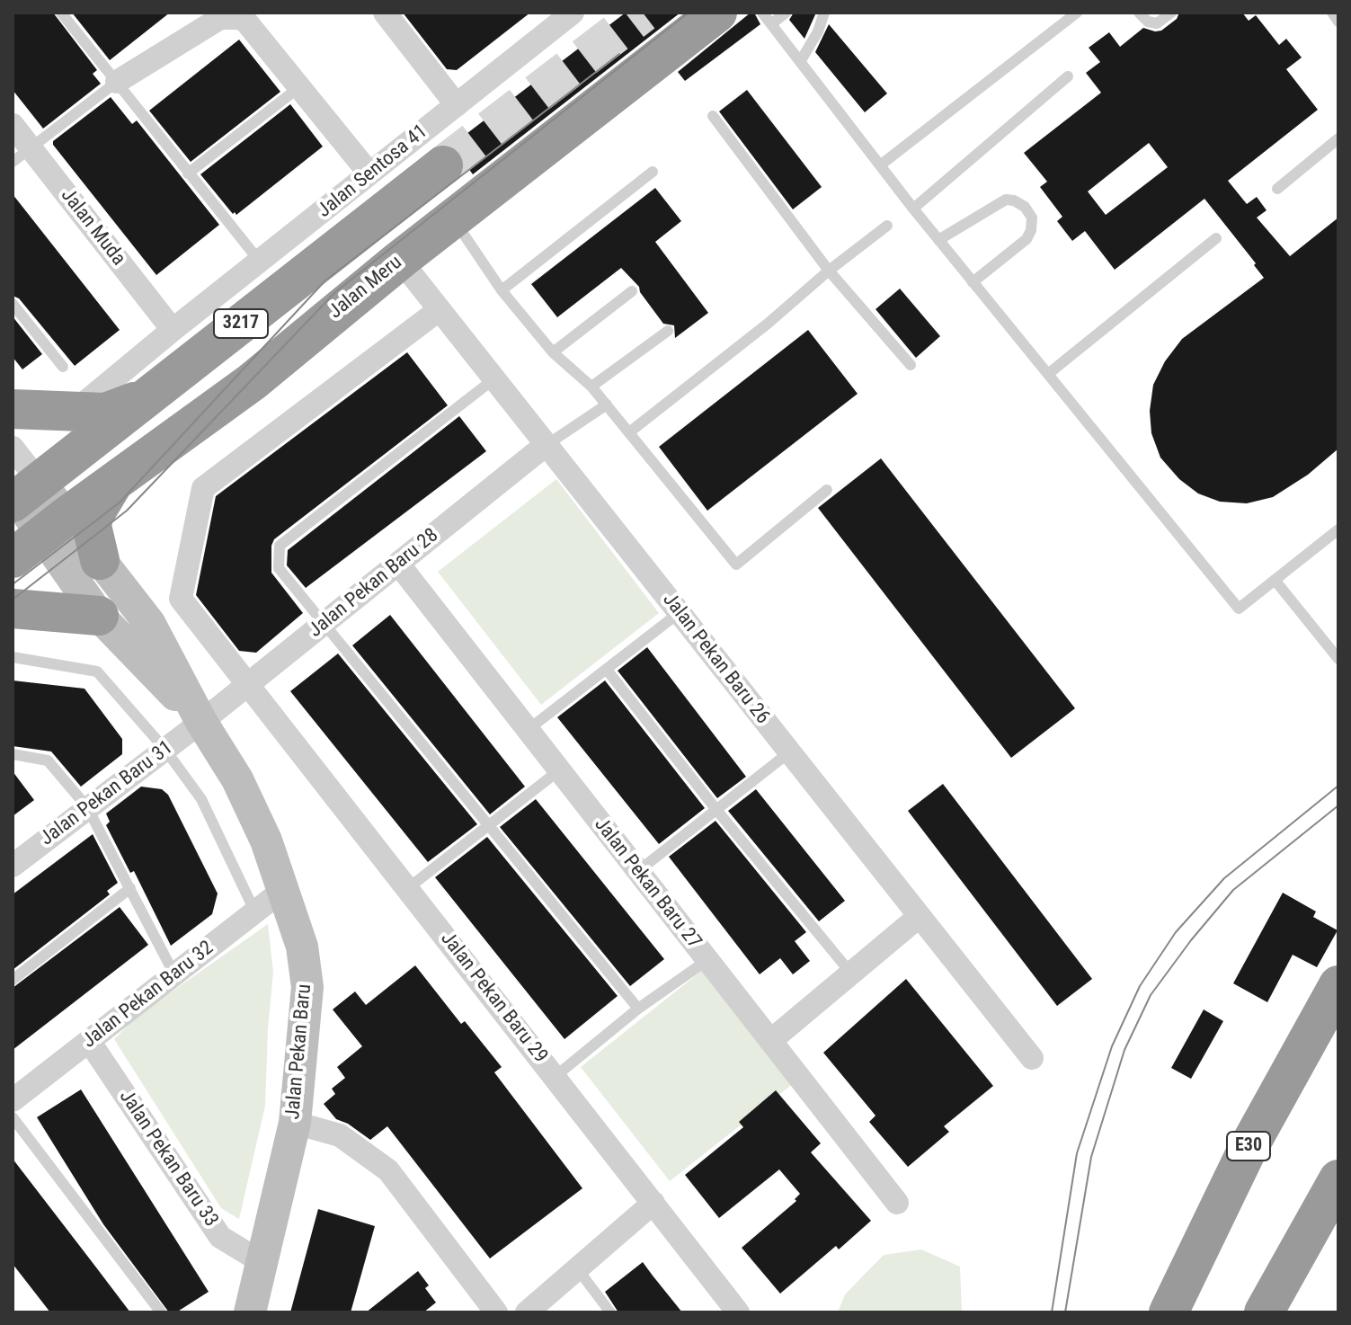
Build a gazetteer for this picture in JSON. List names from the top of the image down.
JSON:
{
  "streets": {
    "highway": ["Jalan Meru", "3217", "E30"],
    "street": [
      "Jalan Sentosa 41",
      "Jalan Muda",
      "Jalan Pekan Baru 28",
      "Jalan Pekan Baru 26",
      "Jalan Pekan Baru 31",
      "Jalan Pekan Baru 27",
      "Jalan Pekan Baru 32",
      "Jalan Pekan Baru 29",
      "Jalan Pekan Baru",
      "Jalan Pekan Baru 33"
    ]
  },
  "crossings": [
    ["Jalan Sentosa 41", "Jalan Muda"],
    ["Jalan Meru", "Jalan Pekan Baru 26"],
    ["Jalan Meru", "Jalan Pekan Baru"],
    ["3217", "Jalan Pekan Baru"],
    ["Jalan Pekan Baru 28", "Jalan Pekan Baru 26"],
    ["Jalan Pekan Baru 28", "Jalan Pekan Baru 31"],
    ["Jalan Pekan Baru 28", "Jalan Pekan Baru 27"],
    ["Jalan Pekan Baru 28", "Jalan Pekan Baru 29"],
    ["Jalan Pekan Baru 28", "Jalan Pekan Baru"],
    ["Jalan Pekan Baru 26", "Jalan Pekan Baru 29"],
    ["Jalan Pekan Baru 31", "Jalan Pekan Baru"],
    ["Jalan Pekan Baru 32", "Jalan Pekan Baru"],
    ["Jalan Pekan Baru 32", "Jalan Pekan Baru 33"],
    ["Jalan Pekan Baru", "Jalan Pekan Baru 33"]
  ]
}
